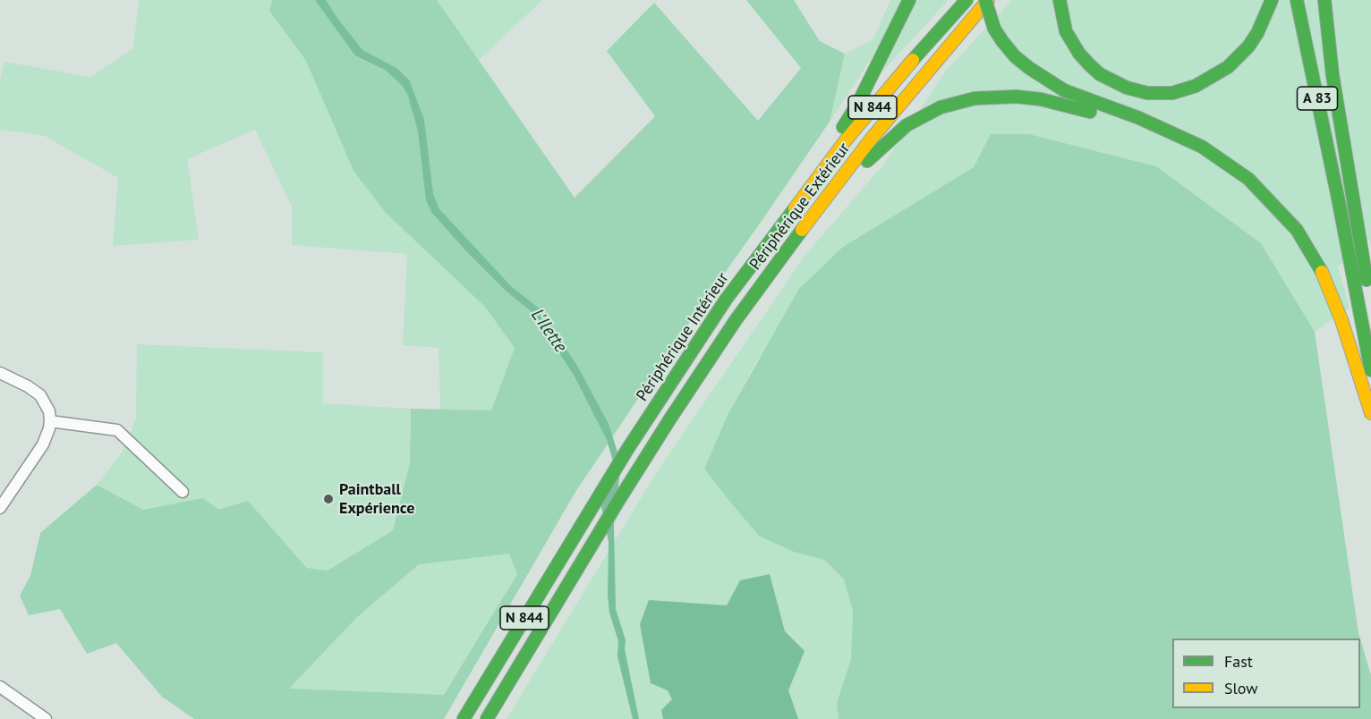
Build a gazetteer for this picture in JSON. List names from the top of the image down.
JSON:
{
  "streets": {
    "highway": [
      "A 83",
      "N 844",
      "Périphérique Extérieur",
      "Périphérique Intérieur"
    ]
  },
  "water": ["L'Ilette"],
  "places": ["Paintball Expérience"],
  "legend": ["Fast", "Slow"]
}
